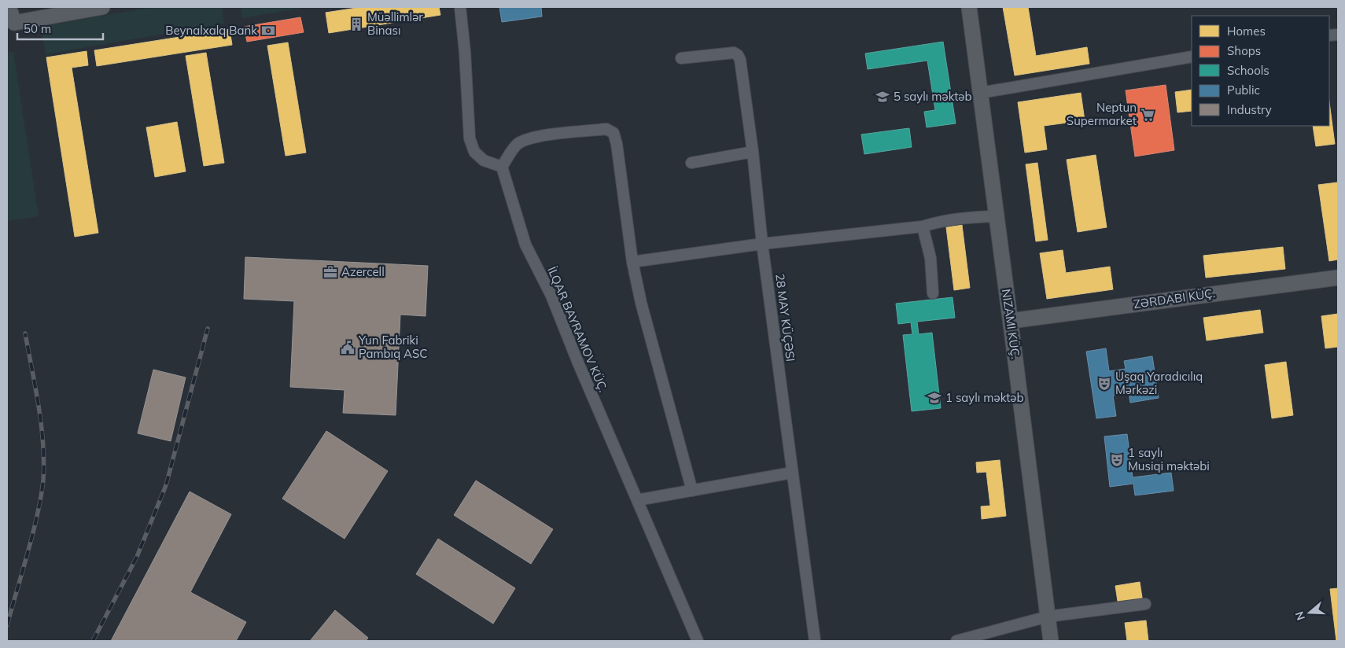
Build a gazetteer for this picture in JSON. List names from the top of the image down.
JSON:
{
  "streets": {
    "main road": ["ZƏRDABI KÜÇ.", "NIZAMI KÜÇ."],
    "street": ["28 MAY KÜÇƏSI", "İLQAR BAYRAMOV KÜÇ."]
  },
  "crossings": [
    ["ZƏRDABI KÜÇ.", "NIZAMI KÜÇ."]
  ],
  "places": {
    "building": ["Müəllimlər Binası"],
    "bank": ["Beynalxalq Bank"],
    "school or university": ["5 saylı məktəb", "1 saylı məktəb"],
    "supermarket": ["Neptun Supermarket"],
    "office": ["Azercell"],
    "public building": ["Yun Fabriki Pambıq ASC"],
    "theatre": ["Uşaq Yaradıcılıq Mərkəzi", "1 saylı Musiqi məktəbi"]
  },
  "legend": [
    "Homes",
    "Shops",
    "Schools",
    "Public",
    "Industry"
  ],
  "scale_bar": "50 m",
  "north": "left"
}
